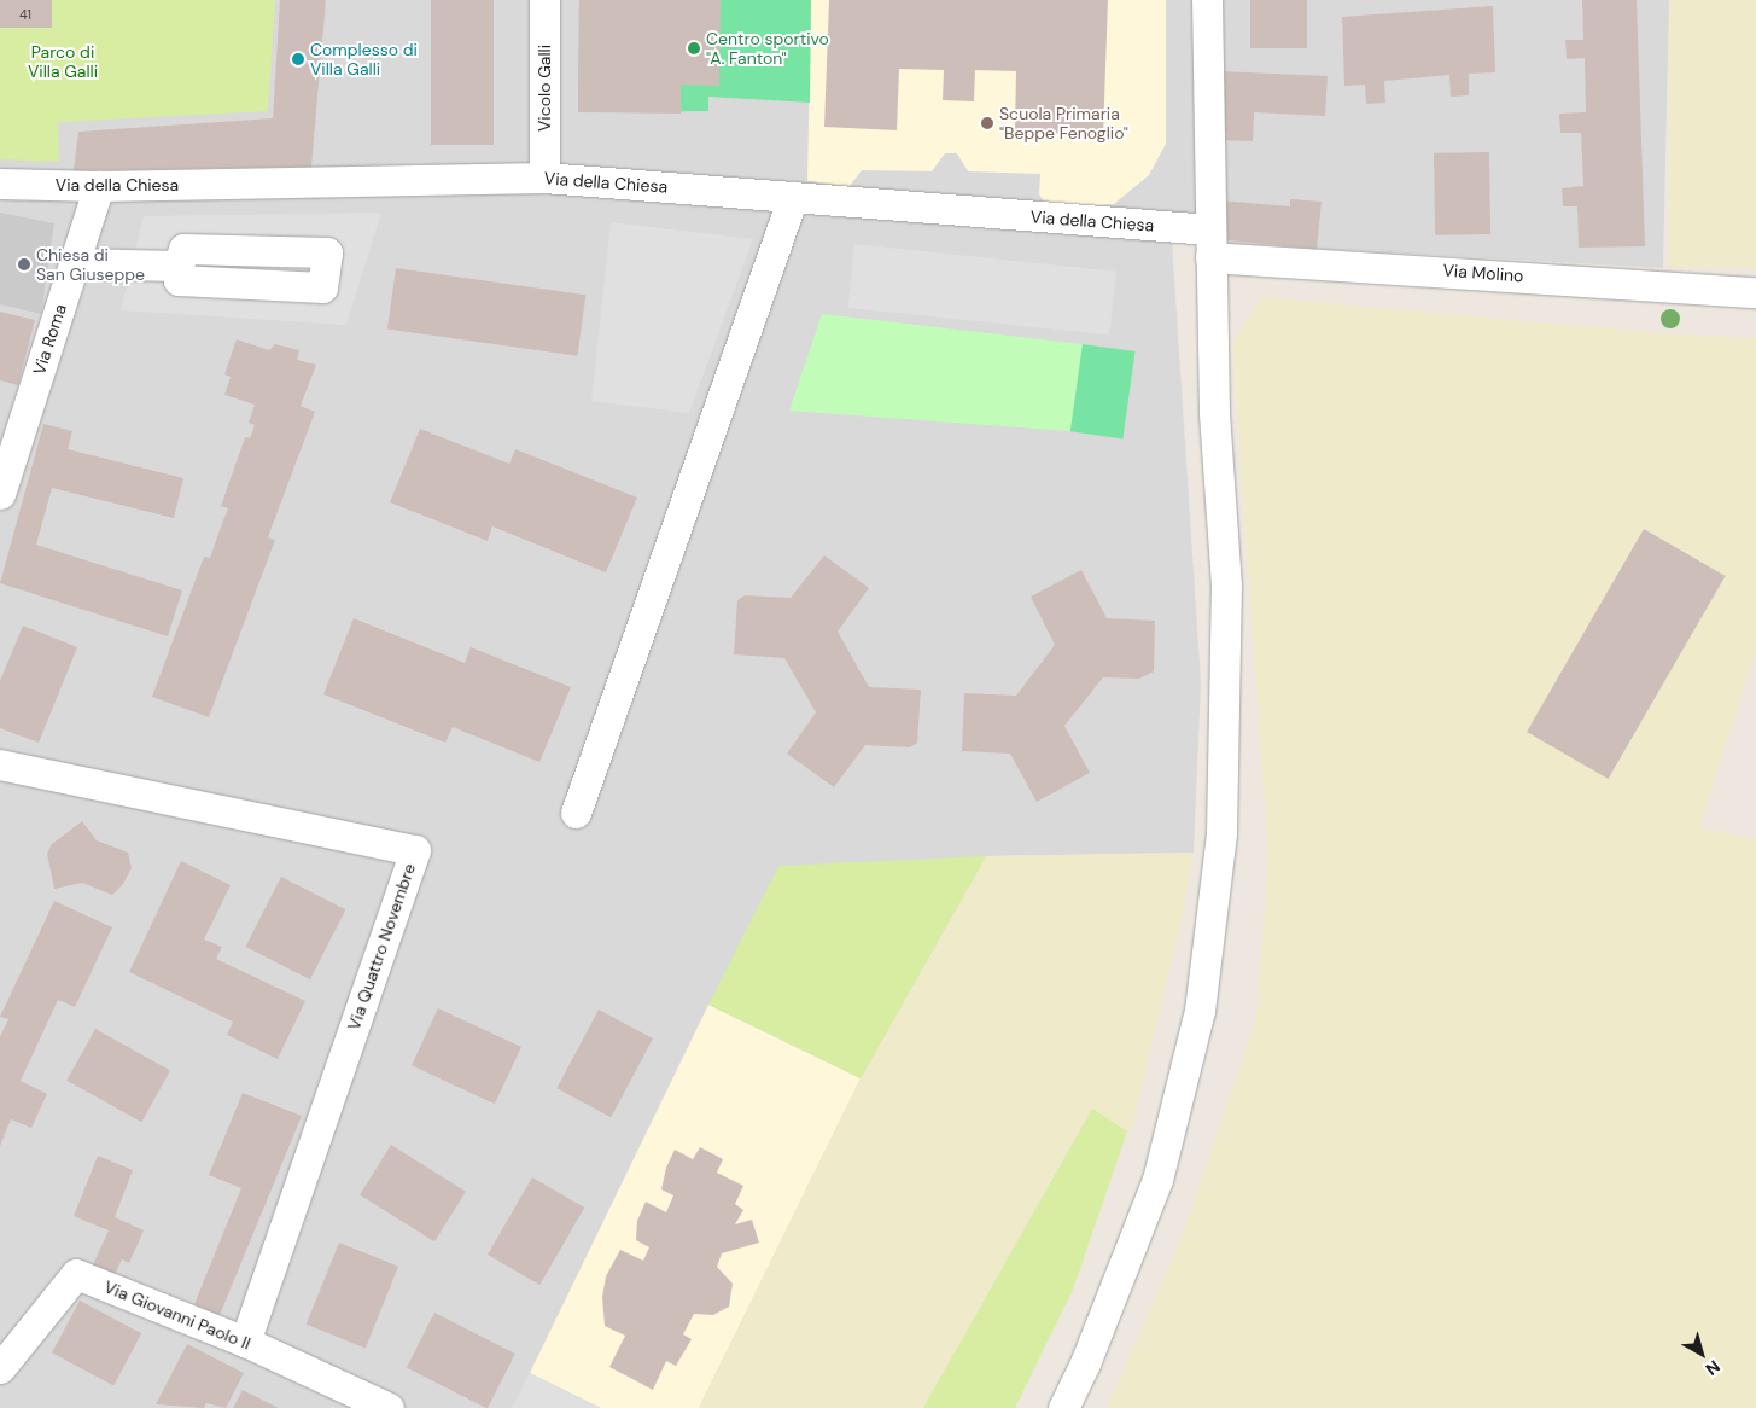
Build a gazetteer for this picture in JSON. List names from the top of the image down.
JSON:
{
  "streets": {
    "street": [
      "Vicolo Galli",
      "Via della Chiesa",
      "Via Molino",
      "Via Roma",
      "Via Quattro Novembre",
      "Via Giovanni Paolo II"
    ]
  },
  "crossings": [
    ["Vicolo Galli", "Via della Chiesa"],
    ["Via della Chiesa", "Via Molino"],
    ["Via della Chiesa", "Via Roma"],
    ["Via Quattro Novembre", "Via Giovanni Paolo II"]
  ],
  "parks": ["Parco di Villa Galli"],
  "places": [
    "Centro sportivo \"A. Fanton\"",
    "Complesso di Villa Galli",
    "Scuola Primaria \"Beppe Fenoglio\"",
    "Chiesa di San Giuseppe"
  ],
  "house_numbers": ["41"],
  "north": "bottom right"
}
